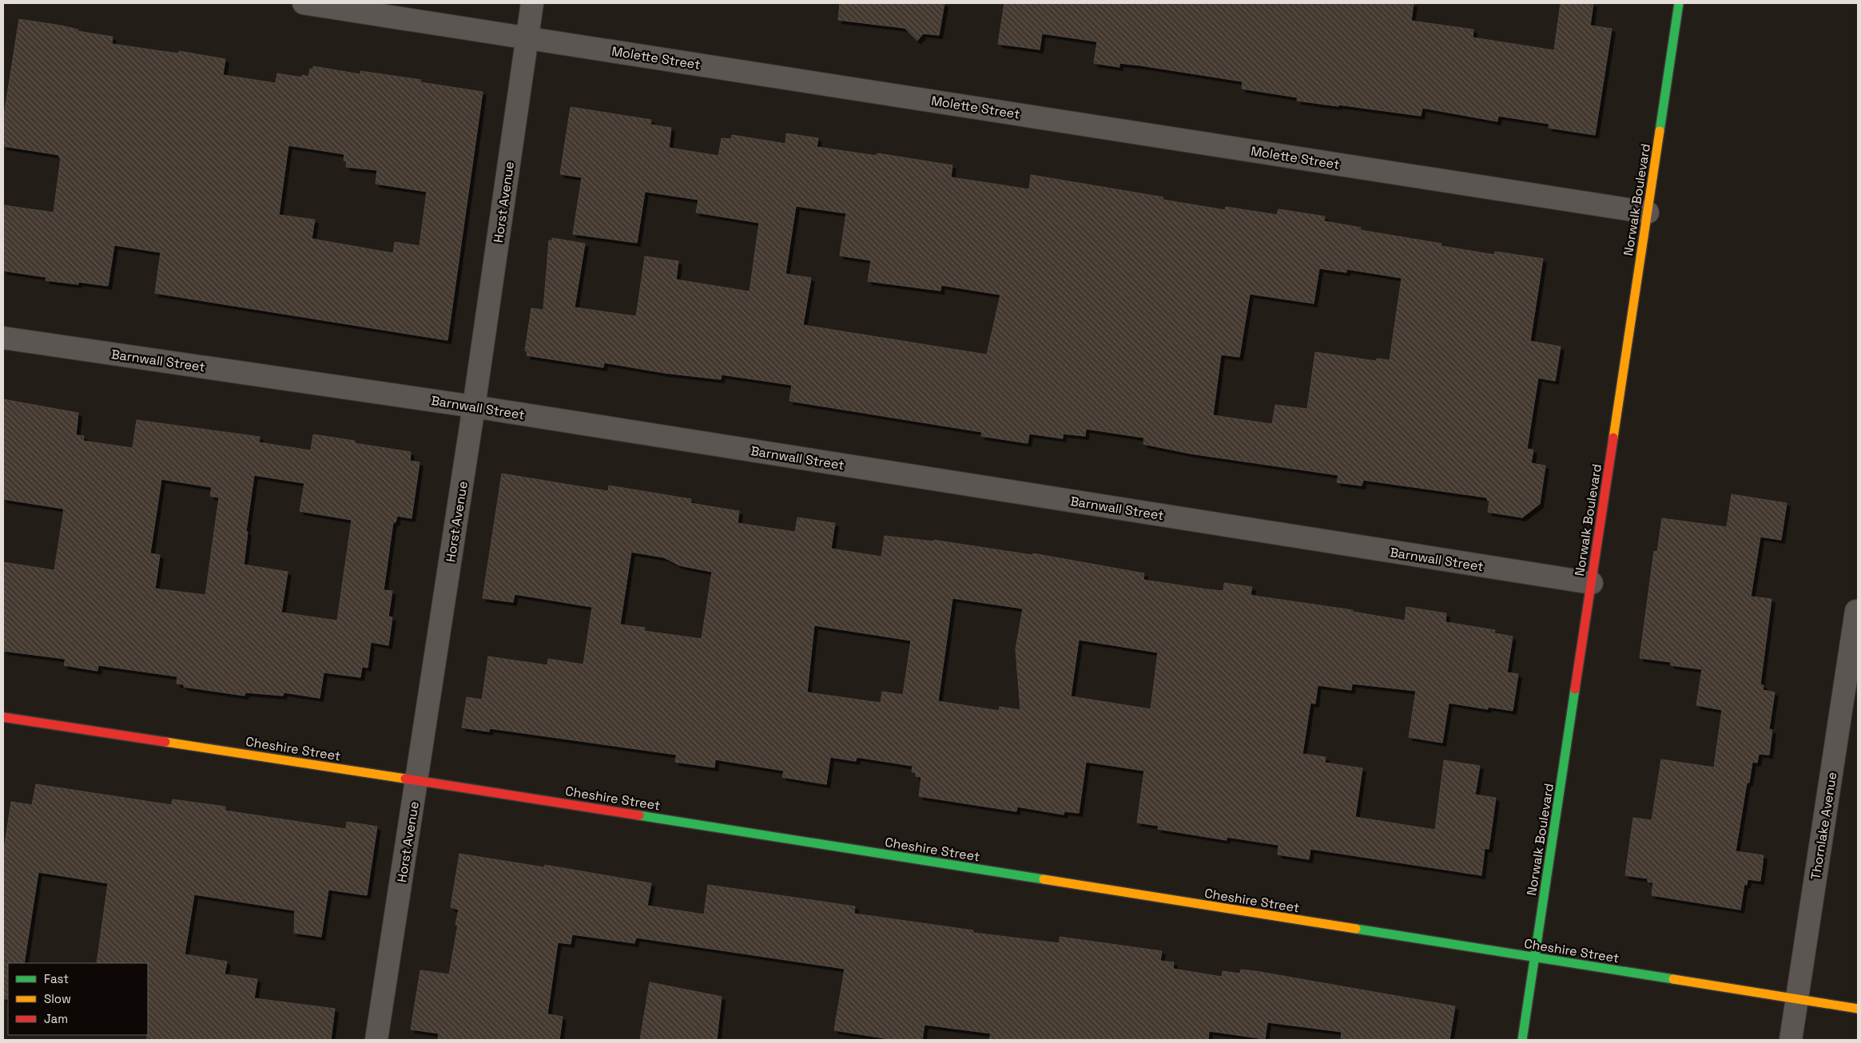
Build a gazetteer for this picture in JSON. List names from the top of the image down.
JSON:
{
  "streets": {
    "street": [
      "Molette Street",
      "Norwalk Boulevard",
      "Horst Avenue",
      "Barnwall Street",
      "Cheshire Street",
      "Thornlake Avenue"
    ]
  },
  "crossings": [
    ["Molette Street", "Norwalk Boulevard"],
    ["Molette Street", "Horst Avenue"],
    ["Norwalk Boulevard", "Barnwall Street"],
    ["Norwalk Boulevard", "Cheshire Street"],
    ["Horst Avenue", "Barnwall Street"],
    ["Horst Avenue", "Cheshire Street"],
    ["Cheshire Street", "Thornlake Avenue"]
  ],
  "legend": ["Fast", "Slow", "Jam"]
}
